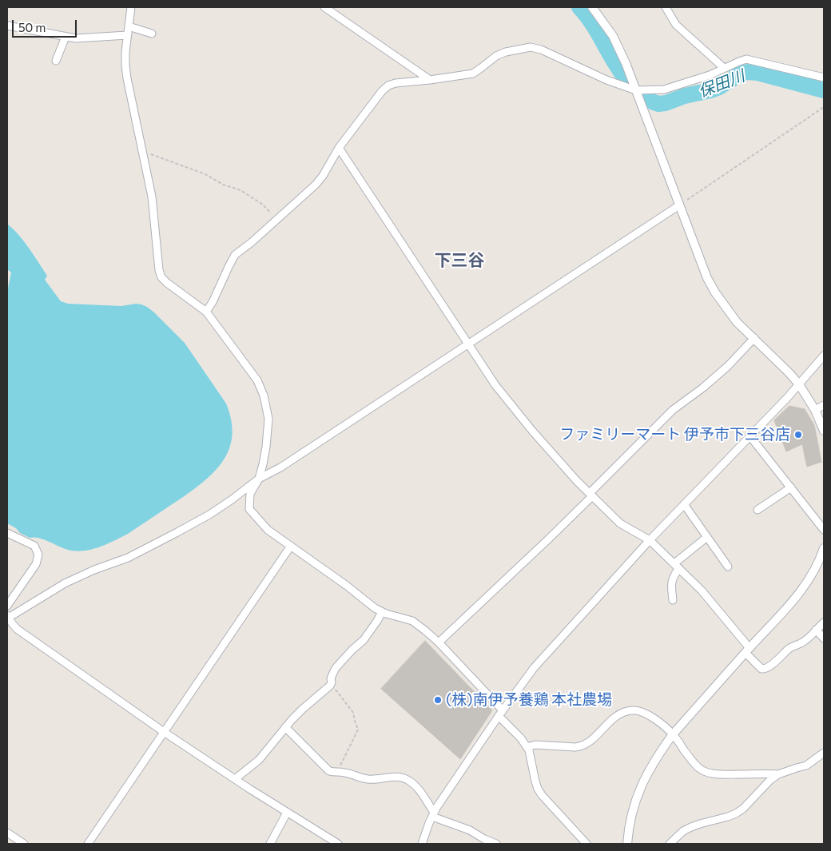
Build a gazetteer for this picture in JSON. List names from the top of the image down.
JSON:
{
  "districts": ["下三谷"],
  "water": ["保田川"],
  "places": ["ファミリーマート 伊予市下三谷店", "(株)南伊予養鶏 本社農場"],
  "scale_bar": "50 m"
}
